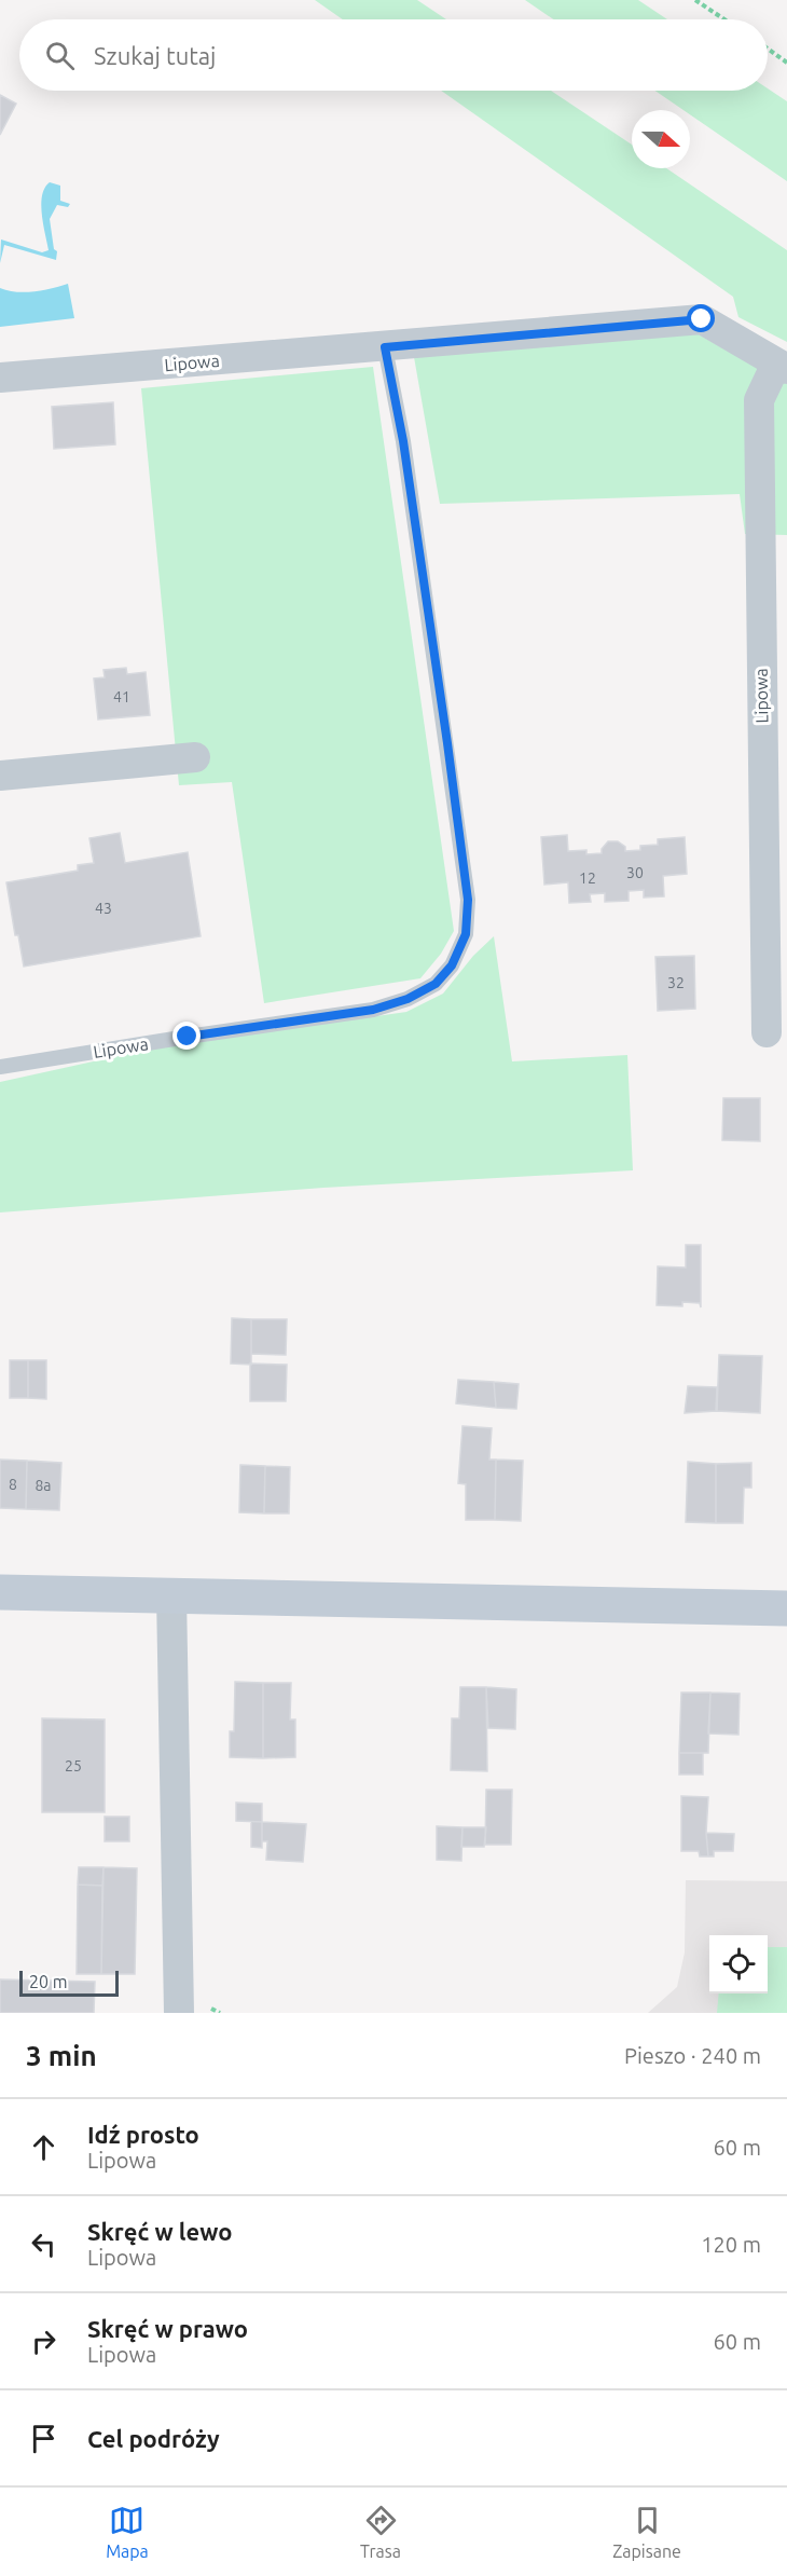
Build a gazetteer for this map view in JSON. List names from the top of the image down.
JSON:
{
  "streets": {
    "street": ["Lipowa"]
  },
  "house_numbers": [
    "41",
    "30",
    "12",
    "43",
    "32",
    "8",
    "8a",
    "25"
  ],
  "scale_bar": "20 m",
  "north": "right",
  "page": {
    "search": "Szukaj tutaj",
    "scale": "20 m",
    "heading": ["3 min", "Pieszo · 240 m"],
    "list": [
      ["Idź prosto", "Lipowa", "60 m"],
      ["Skręć w lewo", "Lipowa", "120 m"],
      ["Skręć w prawo", "Lipowa", "60 m"],
      "Cel podróży"
    ],
    "nav": ["Mapa", "Trasa", "Zapisane"]
  }
}
